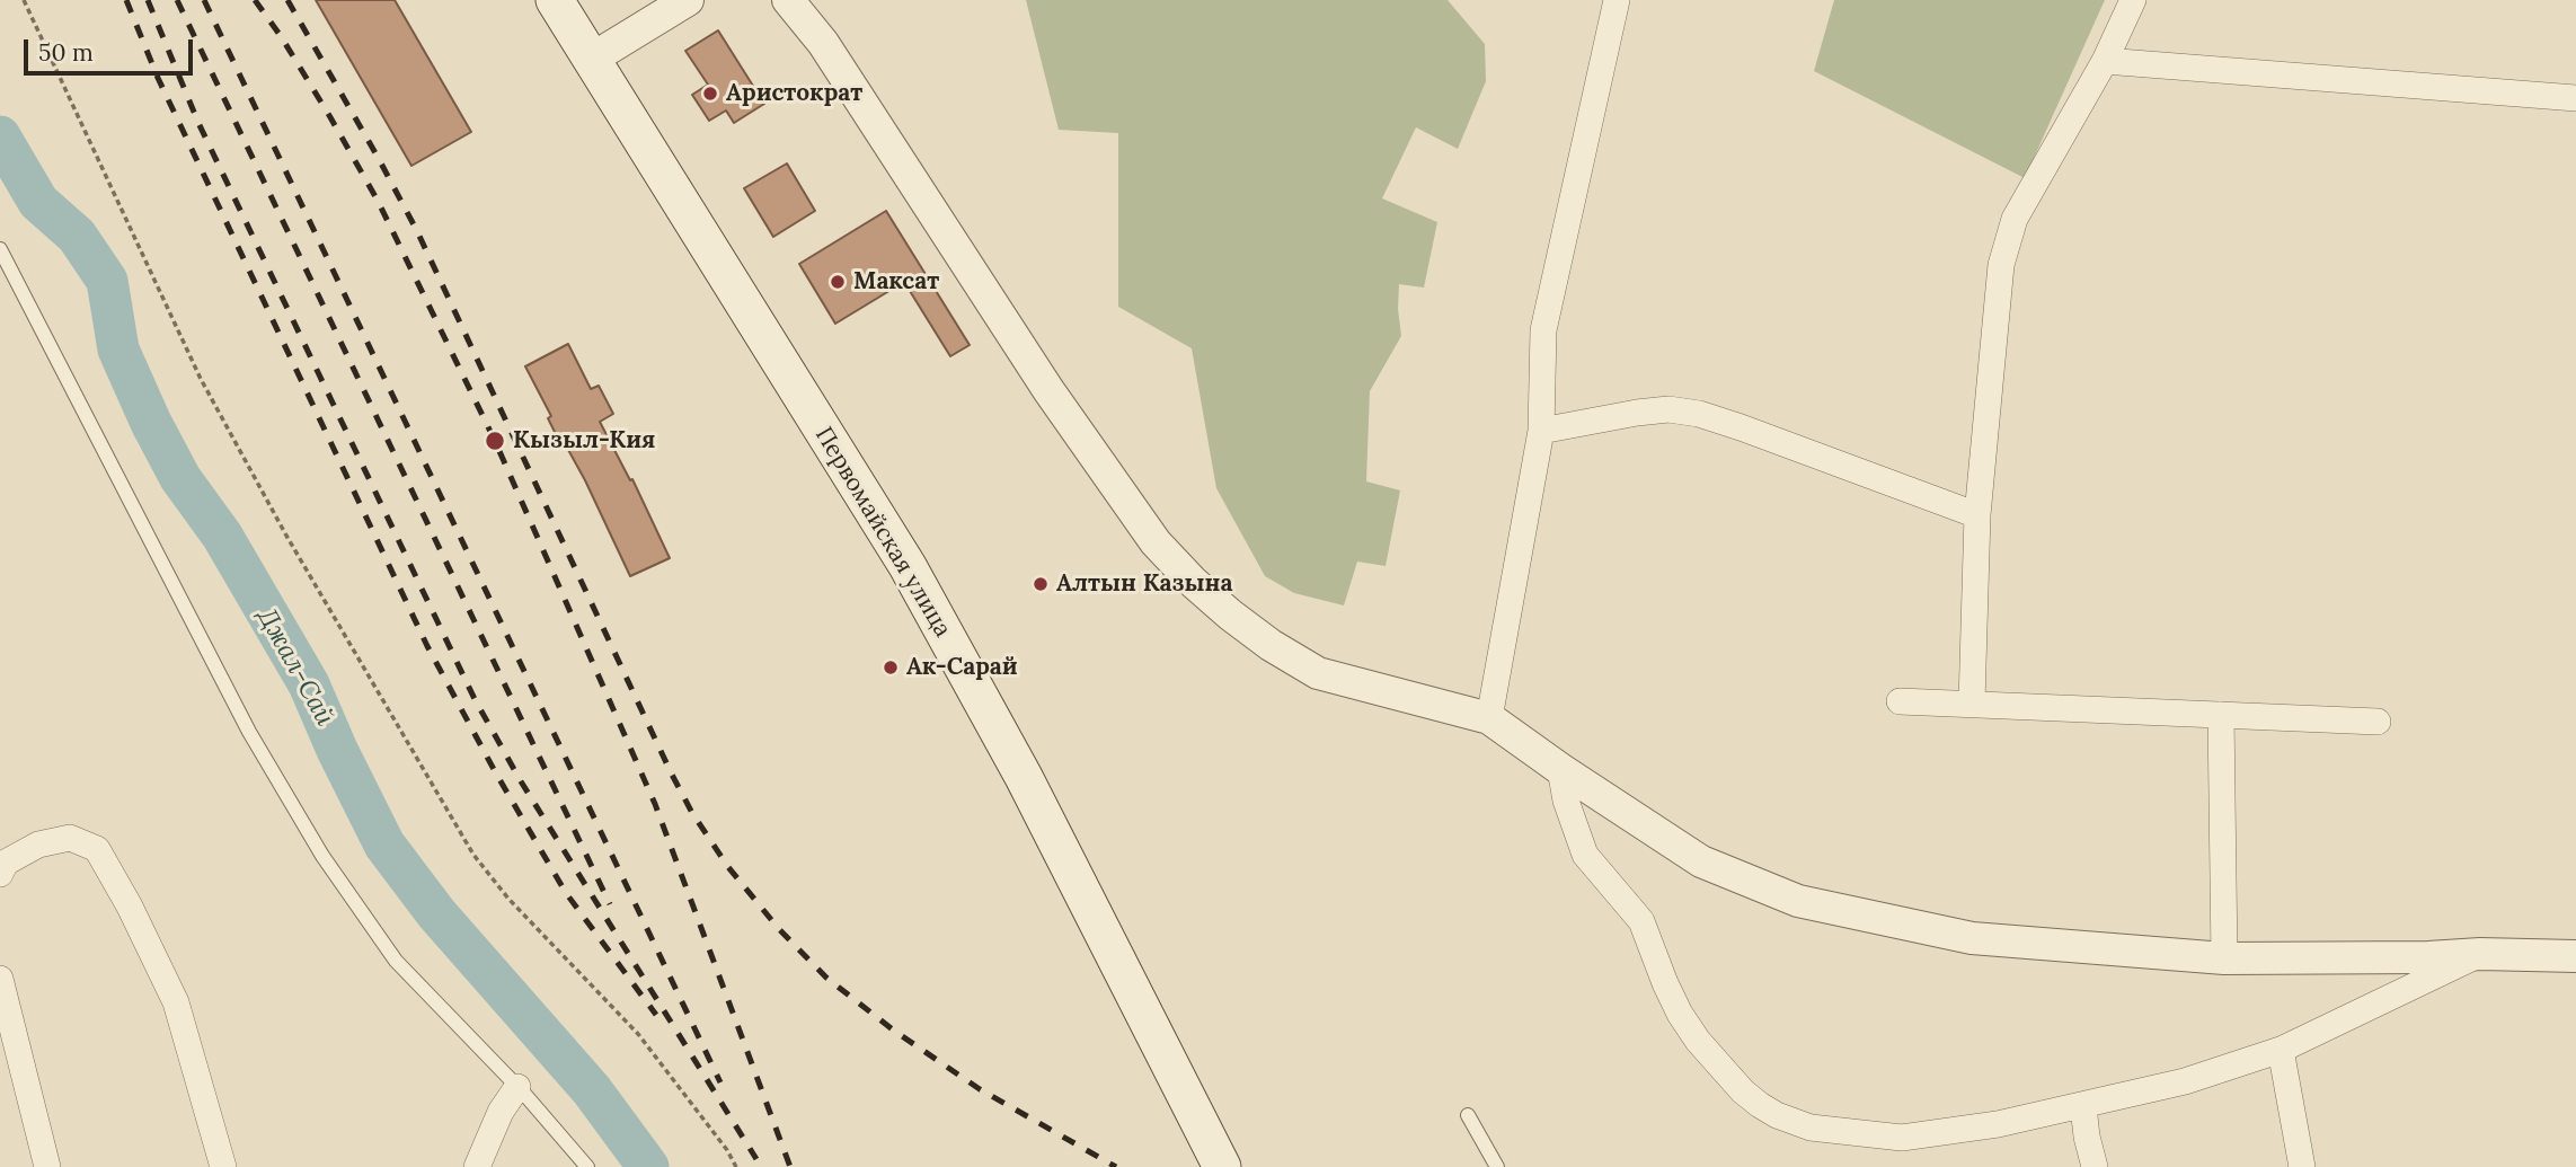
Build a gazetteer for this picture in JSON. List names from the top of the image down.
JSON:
{
  "streets": {
    "main road": ["Первомайская улица"]
  },
  "water": ["Джал-Сай"],
  "places": [
    "Аристократ",
    "Максат",
    "Кызыл-Кия",
    "Алтын Казына",
    "Ак-Сарай"
  ],
  "scale_bar": "50 m"
}
